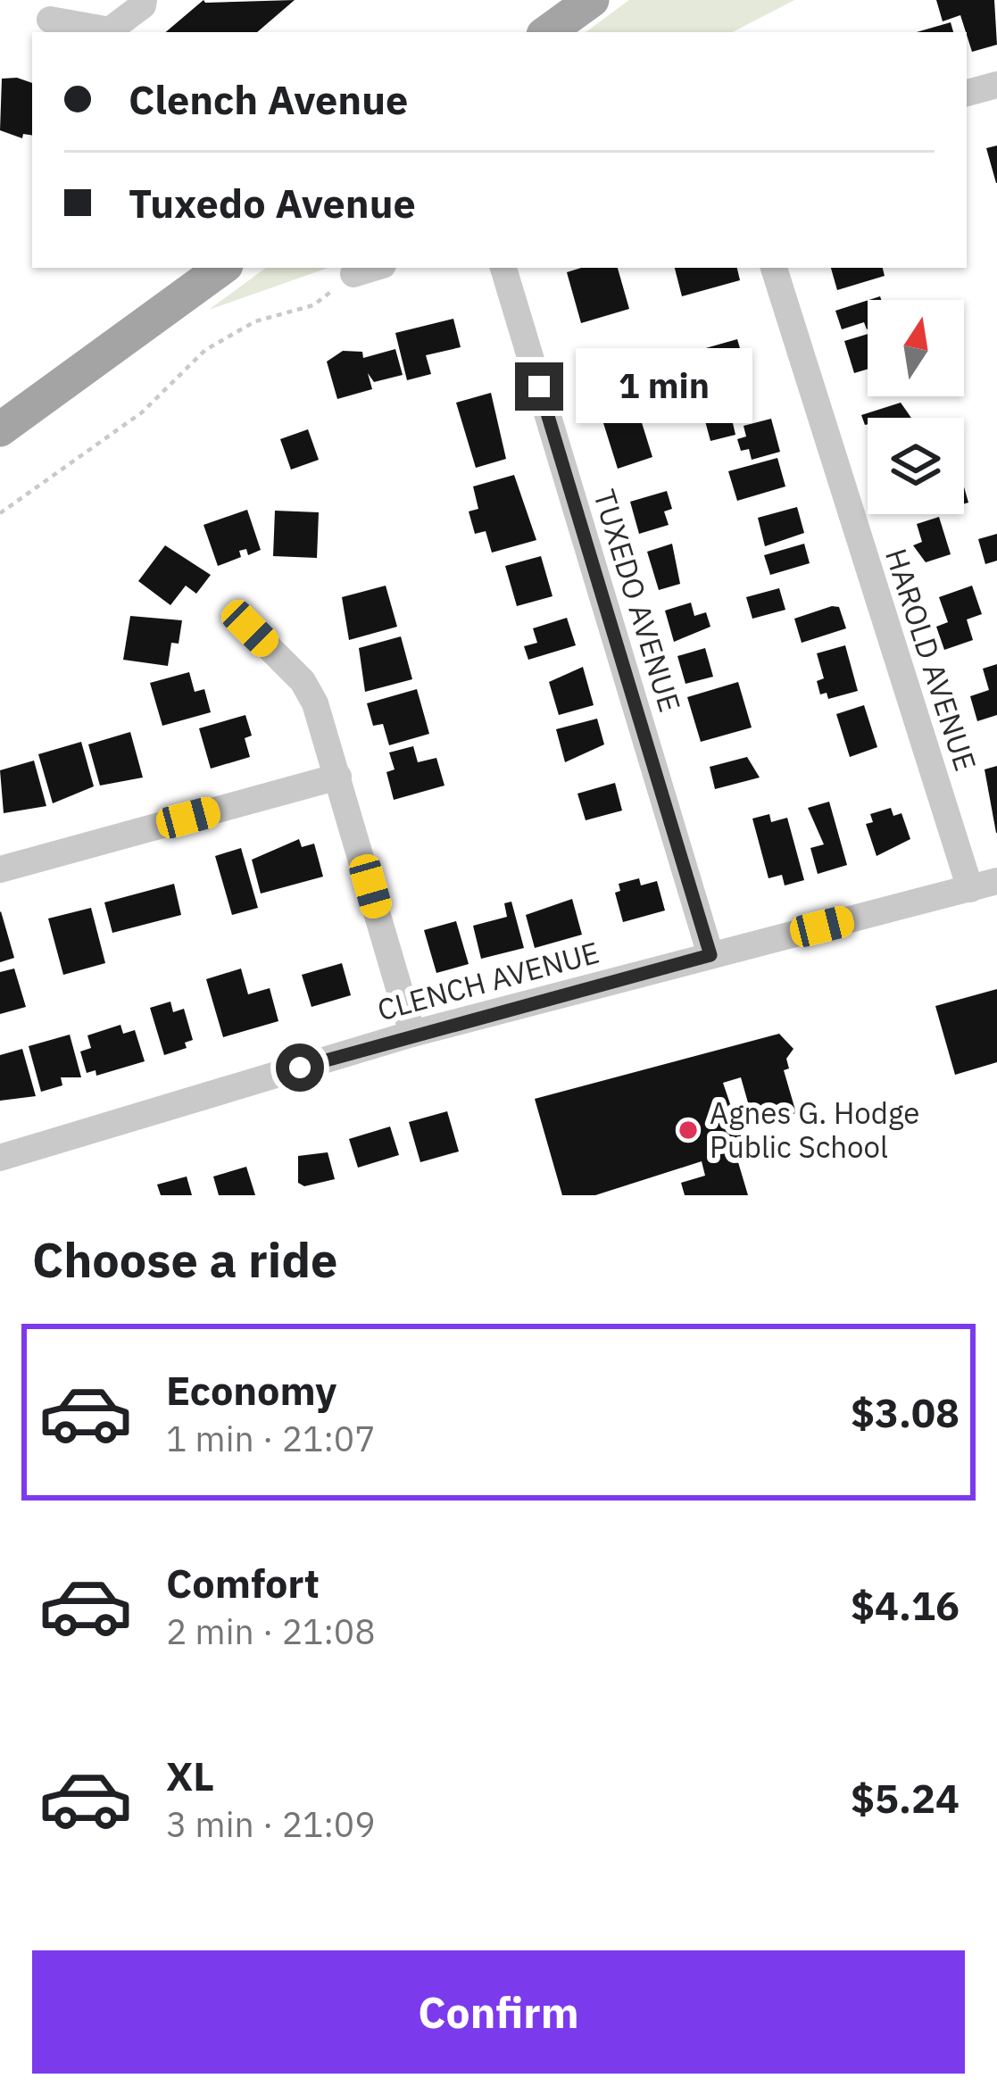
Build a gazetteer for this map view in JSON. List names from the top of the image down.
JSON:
{
  "streets": {
    "street": ["TUXEDO AVENUE", "HAROLD AVENUE", "CLENCH AVENUE"]
  },
  "crossings": [
    ["TUXEDO AVENUE", "CLENCH AVENUE"],
    ["HAROLD AVENUE", "CLENCH AVENUE"]
  ],
  "places": ["Agnes G. Hodge Public School"],
  "north": "top",
  "page": {
    "banner": ["Clench Avenue", "Tuxedo Avenue"],
    "bubble": "1 min",
    "heading": "Choose a ride",
    "list": [
      {
        "name": "Economy",
        "note": "1 min · 21:07",
        "value": "$3.08"
      },
      {
        "name": "Comfort",
        "note": "2 min · 21:08",
        "value": "$4.16"
      },
      {
        "name": "XL",
        "note": "3 min · 21:09",
        "value": "$5.24"
      }
    ],
    "buttons": "Confirm"
  }
}
